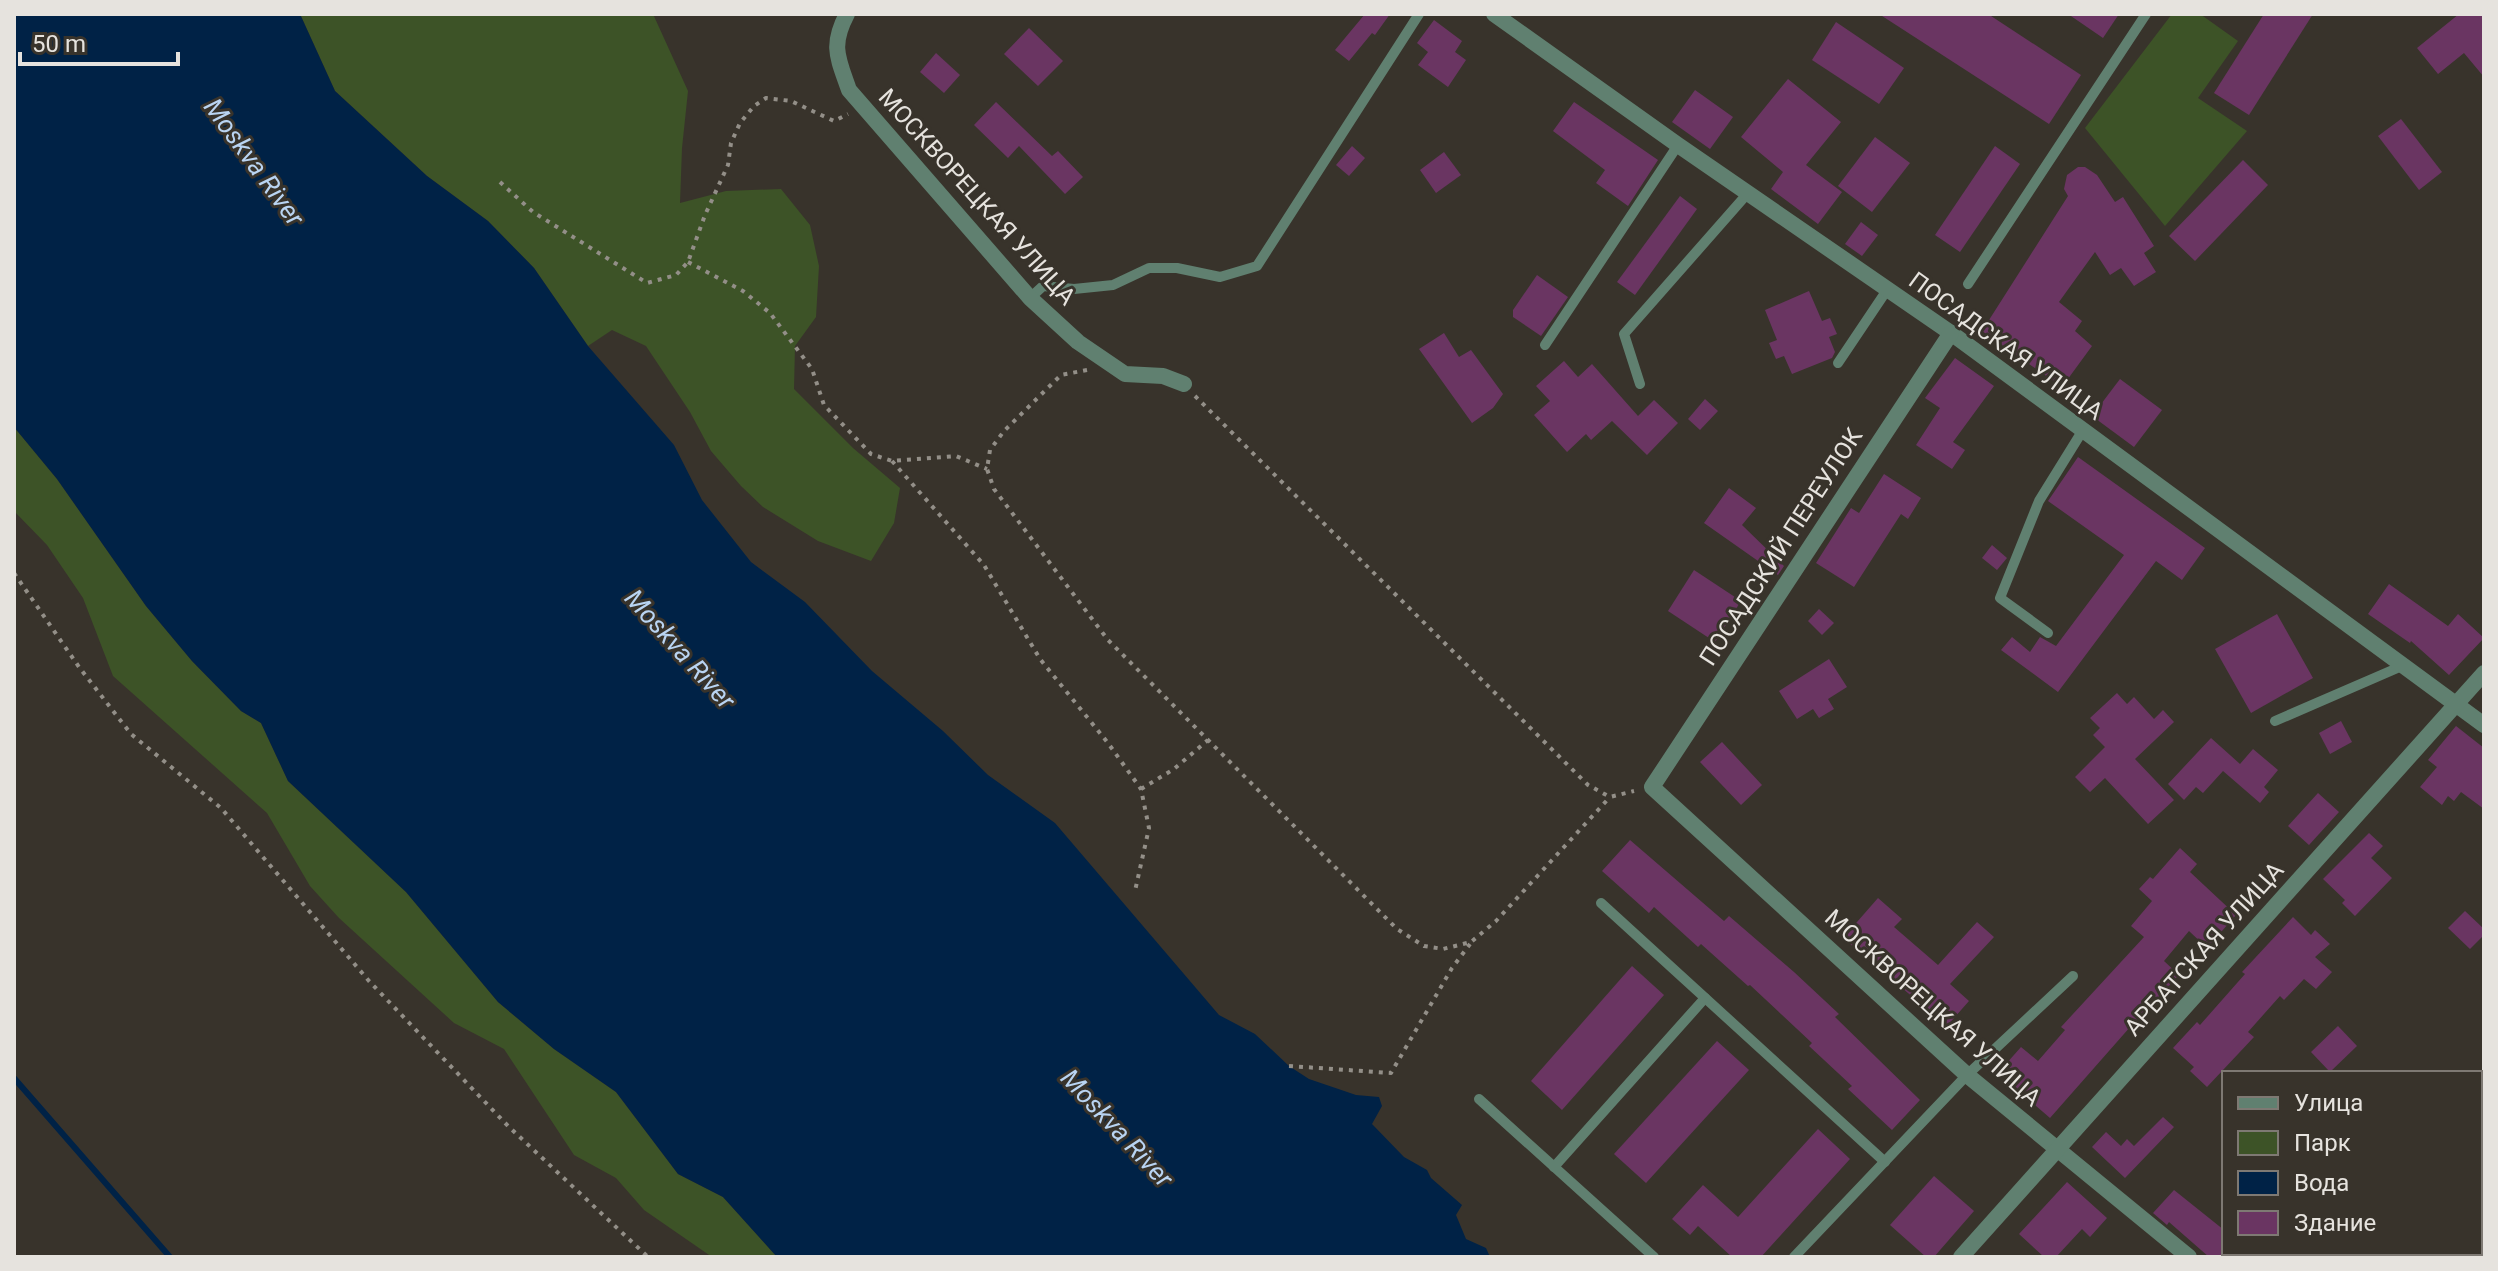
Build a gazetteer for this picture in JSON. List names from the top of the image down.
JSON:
{
  "streets": {
    "street": [
      "МОСКВОРЕЦКАЯ УЛИЦА",
      "ПОСАДСКАЯ УЛИЦА",
      "ПОСАДСКИЙ ПЕРЕУЛОК",
      "АРБАТСКАЯ УЛИЦА"
    ]
  },
  "crossings": [
    ["МОСКВОРЕЦКАЯ УЛИЦА", "ПОСАДСКИЙ ПЕРЕУЛОК"],
    ["МОСКВОРЕЦКАЯ УЛИЦА", "АРБАТСКАЯ УЛИЦА"],
    ["ПОСАДСКАЯ УЛИЦА", "ПОСАДСКИЙ ПЕРЕУЛОК"],
    ["ПОСАДСКАЯ УЛИЦА", "АРБАТСКАЯ УЛИЦА"]
  ],
  "water": ["Moskva River"],
  "legend": [
    "Улица",
    "Парк",
    "Вода",
    "Здание"
  ],
  "scale_bar": "50 m"
}
